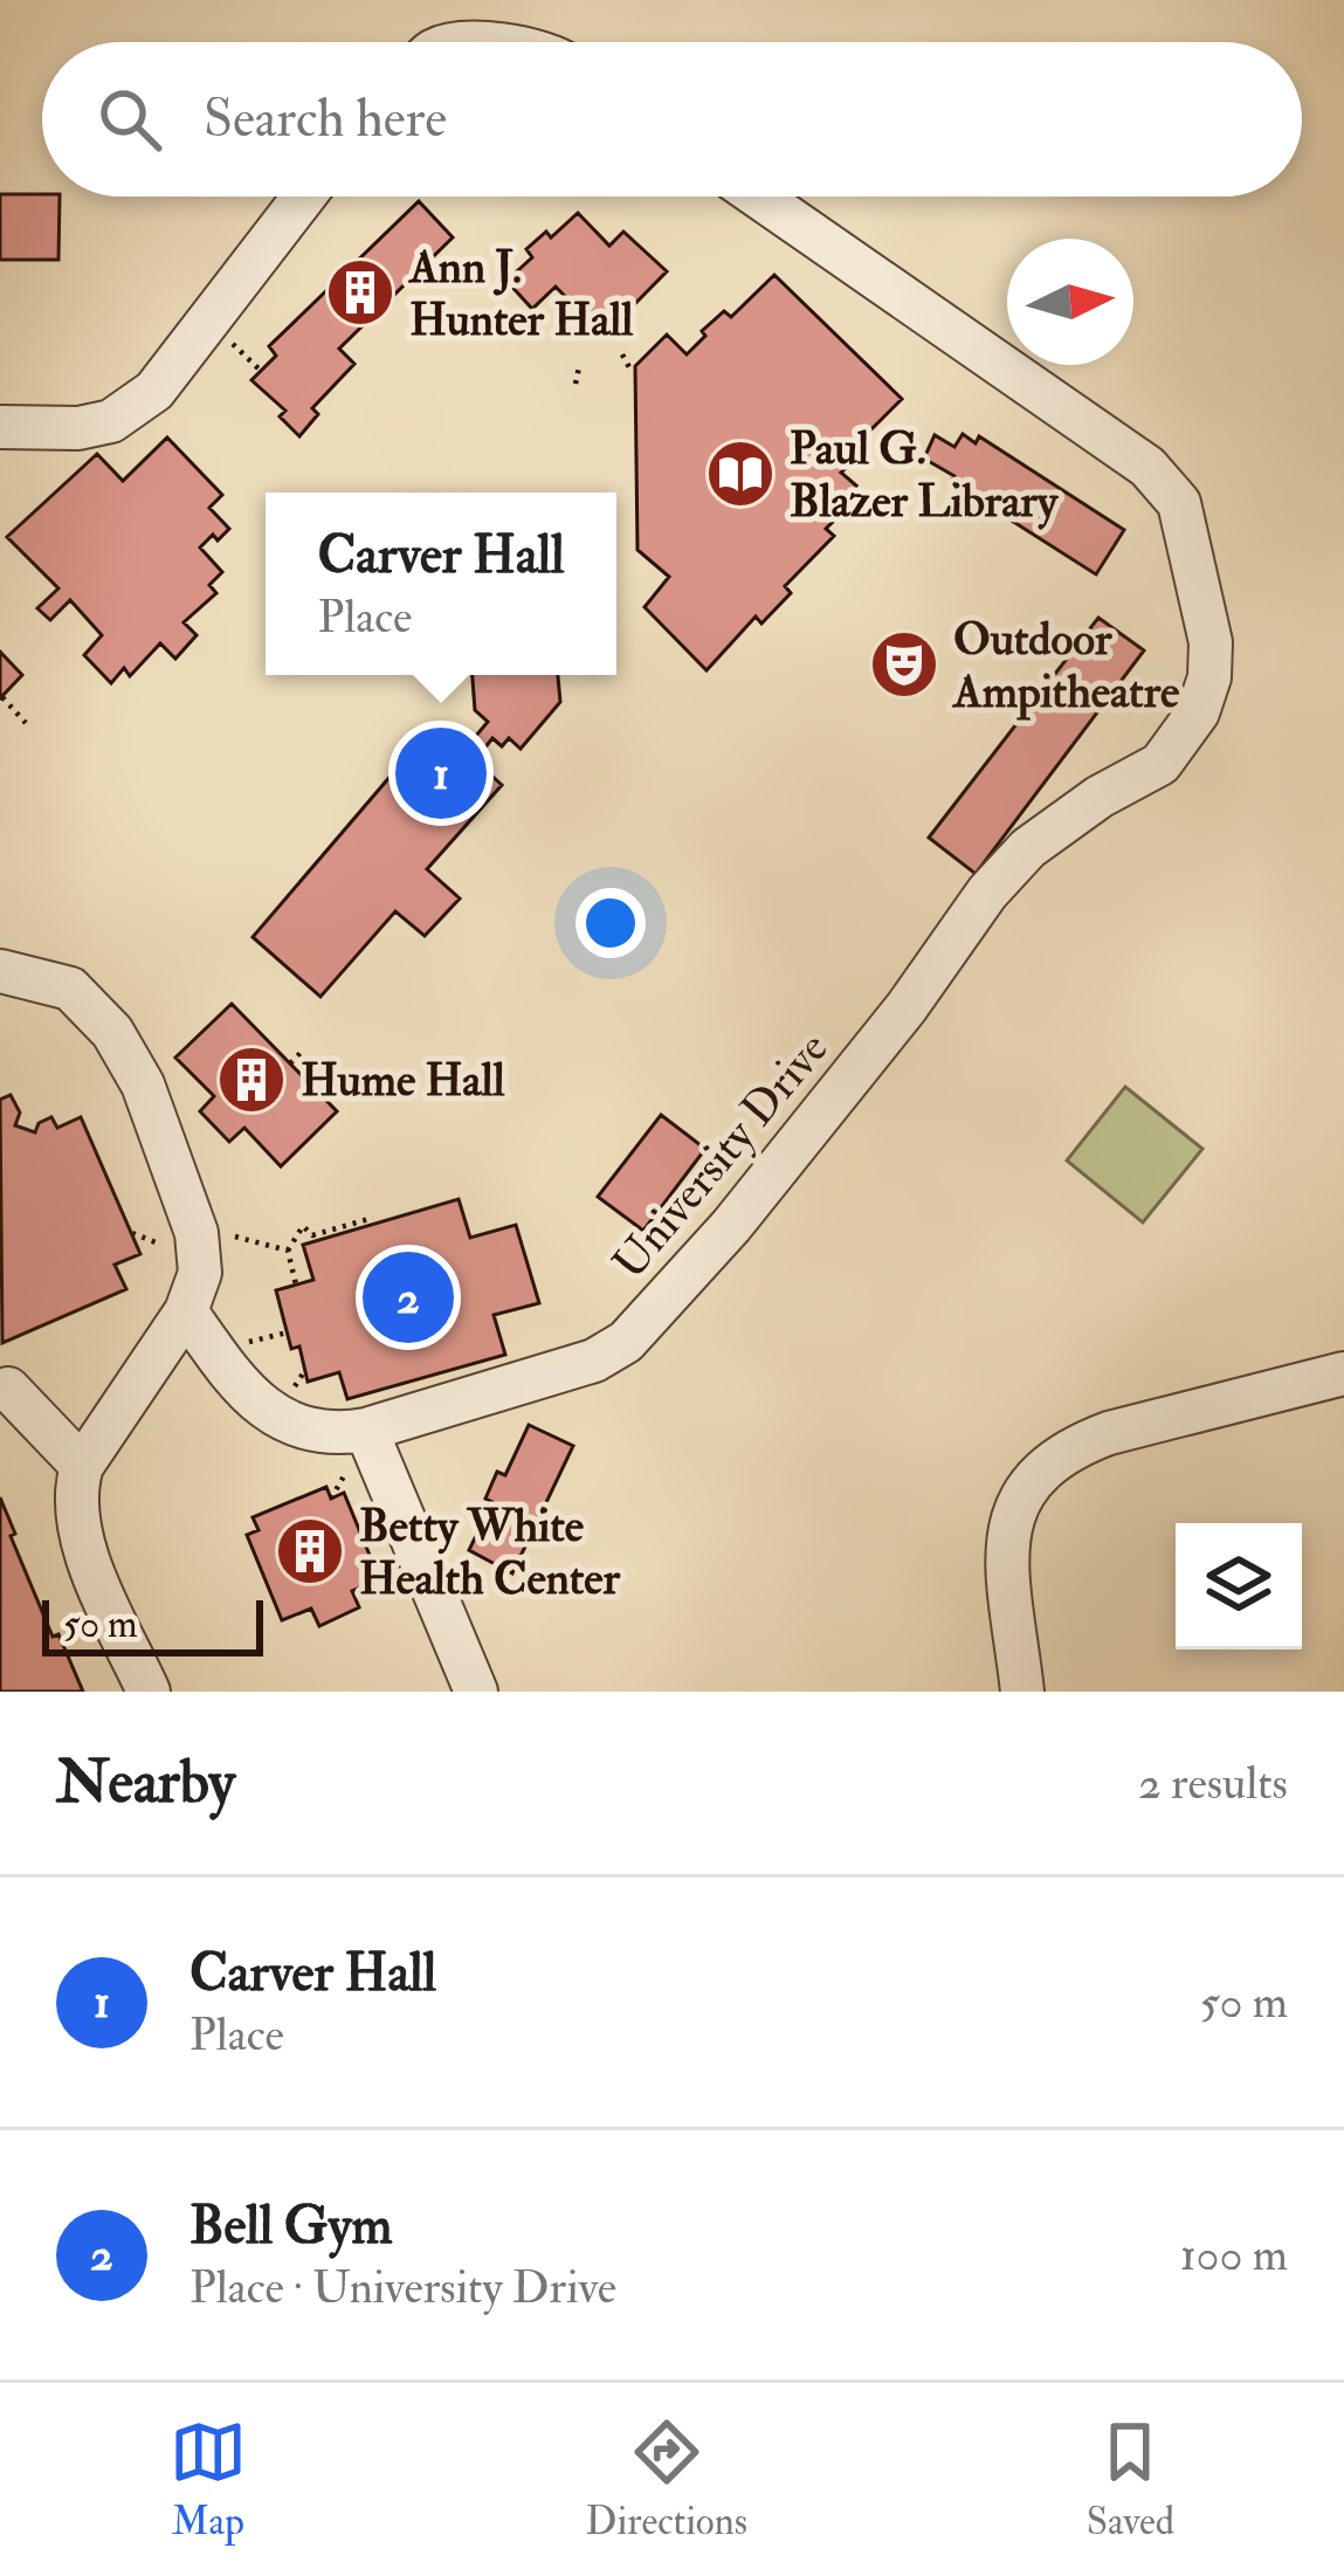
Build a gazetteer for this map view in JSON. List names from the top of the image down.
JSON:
{
  "streets": {
    "street": ["University Drive"]
  },
  "places": {
    "building": ["Ann J. Hunter Hall", "Hume Hall", "Betty White Health Center"],
    "library": ["Paul G. Blazer Library"],
    "theatre": ["Outdoor Ampitheatre"]
  },
  "scale_bar": "50 m",
  "north": "right",
  "page": {
    "search": "Search here",
    "popup": ["Carver Hall", "Place"],
    "pins": ["1", "2"],
    "scale": "50 m",
    "heading": ["Nearby", "2 results"],
    "list": [
      {
        "mark": "1",
        "name": "Carver Hall",
        "note": "Place",
        "value": "50 m"
      },
      {
        "mark": "2",
        "name": "Bell Gym",
        "note": "Place · University Drive",
        "value": "100 m"
      }
    ],
    "nav": ["Map", "Directions", "Saved"]
  }
}
